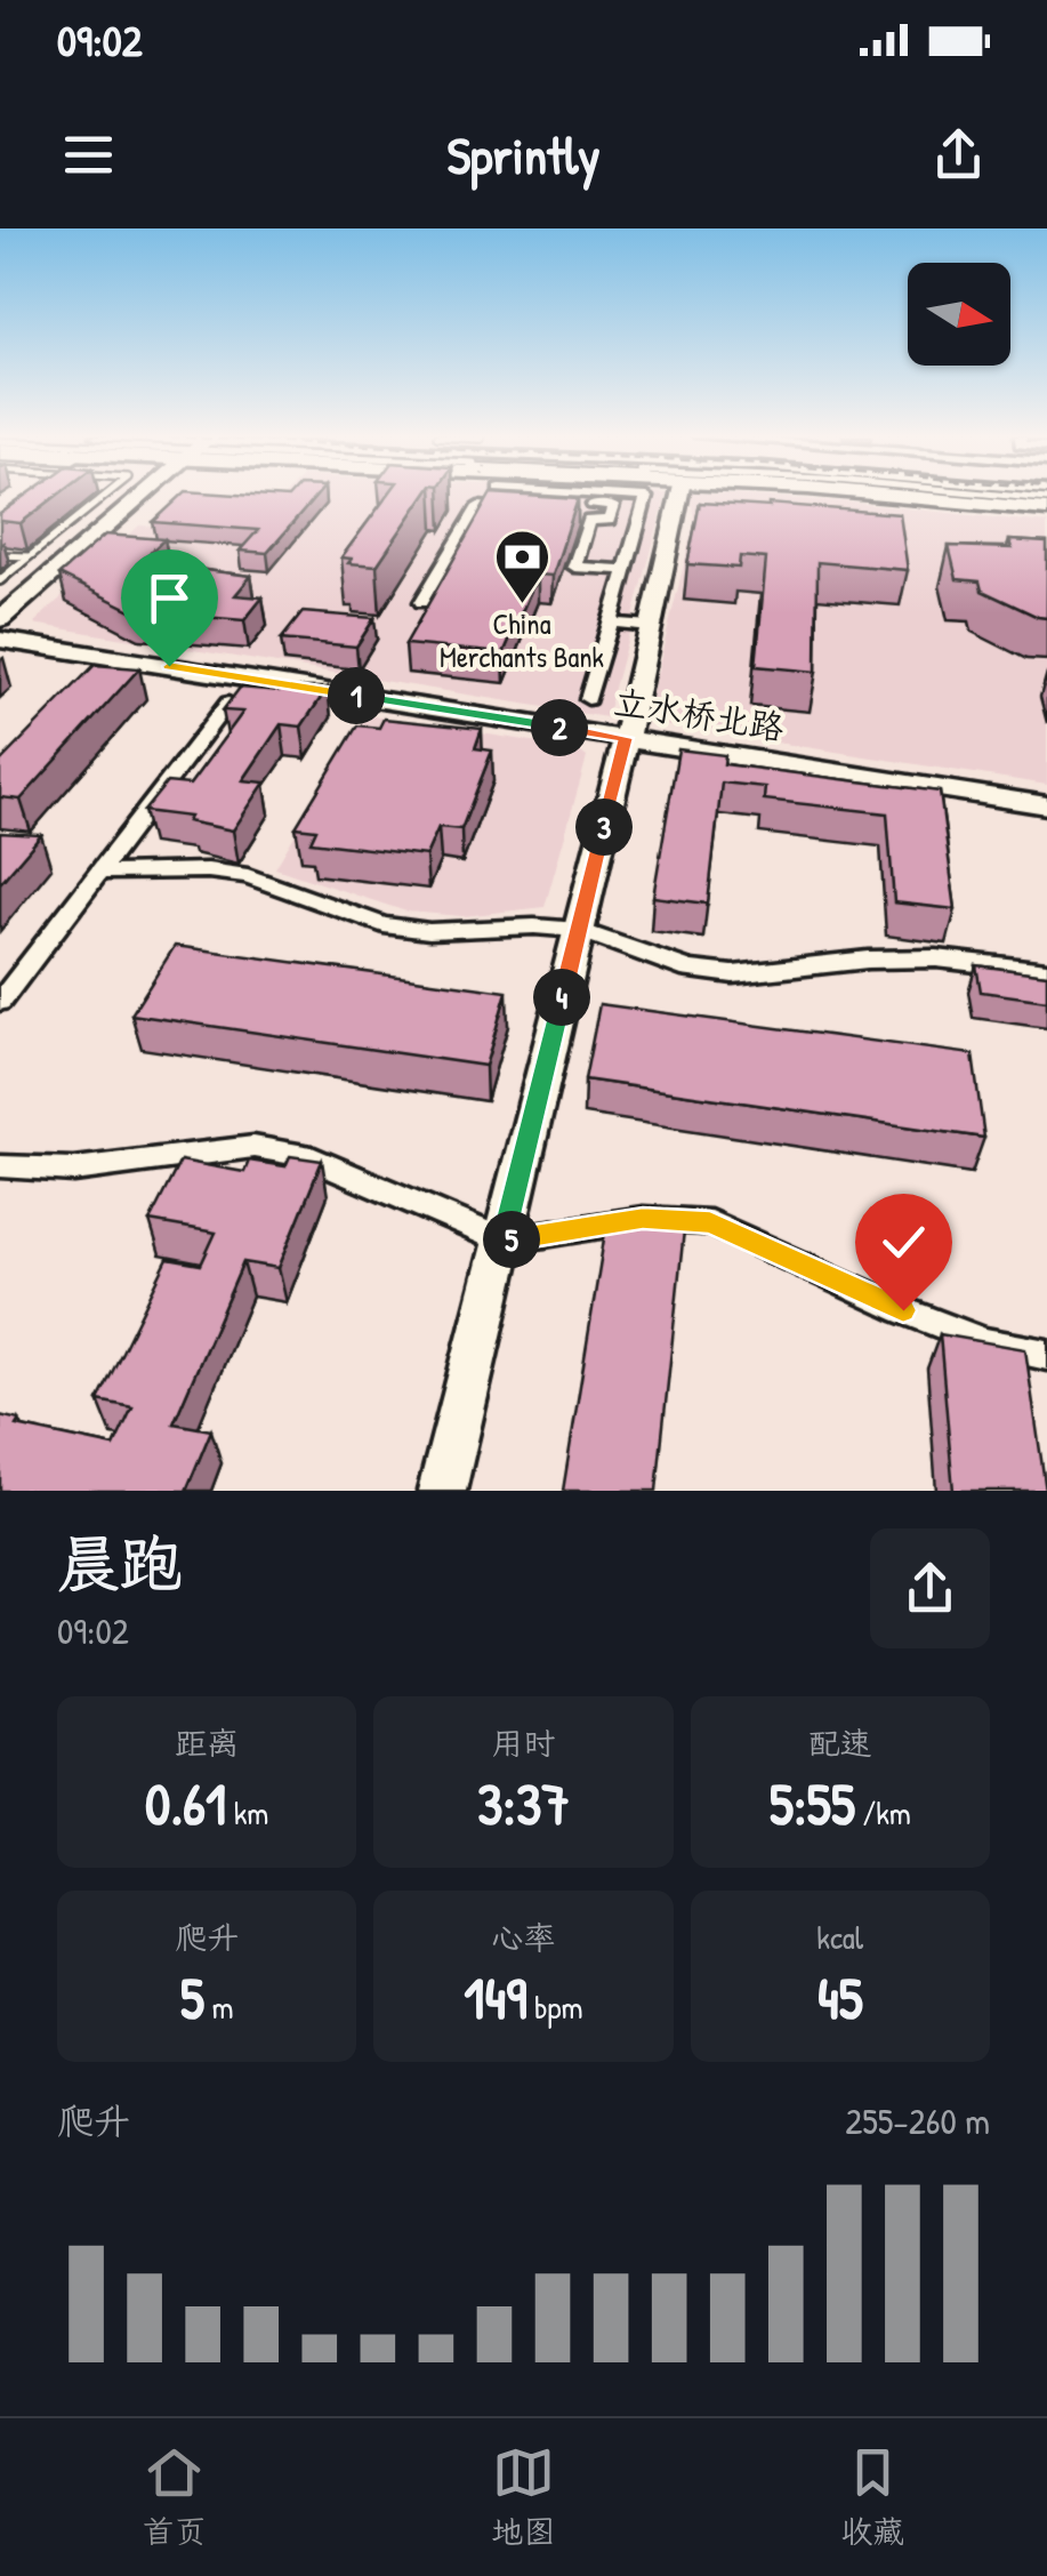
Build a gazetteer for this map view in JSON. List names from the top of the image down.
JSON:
{
  "streets": {
    "street": ["立水桥北路"]
  },
  "places": {
    "bank": ["China Merchants Bank"]
  },
  "north": "right",
  "page": {
    "status": "09:02",
    "header": "Sprintly",
    "pins": [
      "1",
      "2",
      "3",
      "4",
      "5"
    ],
    "heading": ["晨跑", "09:02"],
    "stats": [
      ["距离", "0.61 km"],
      ["用时", "3:37"],
      ["配速", "5:55 /km"],
      ["爬升", "5 m"],
      ["心率", "149 bpm"],
      ["kcal", "45"]
    ],
    "chart": ["爬升", "255–260 m"],
    "tabs": ["首页", "地图", "收藏"]
  }
}
